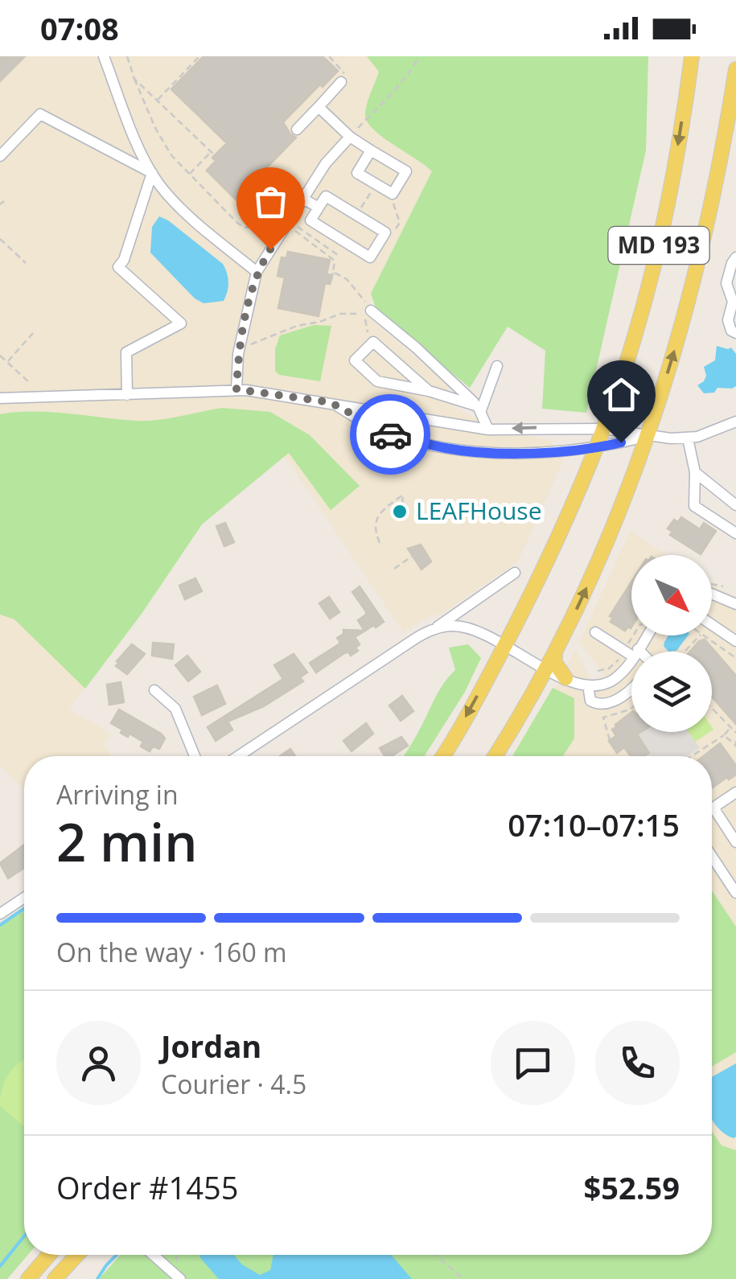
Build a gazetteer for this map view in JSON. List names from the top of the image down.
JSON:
{
  "streets": {
    "main road": ["MD 193"]
  },
  "places": ["LEAFHouse"],
  "north": "bottom right",
  "page": {
    "status": "07:08",
    "heading": ["2 min", "Arriving in", "07:10–07:15"],
    "panel": [
      "Jordan",
      "Courier · 4.5",
      "Order #1455",
      "$52.59"
    ],
    "bar": "On the way · 160 m"
  }
}
